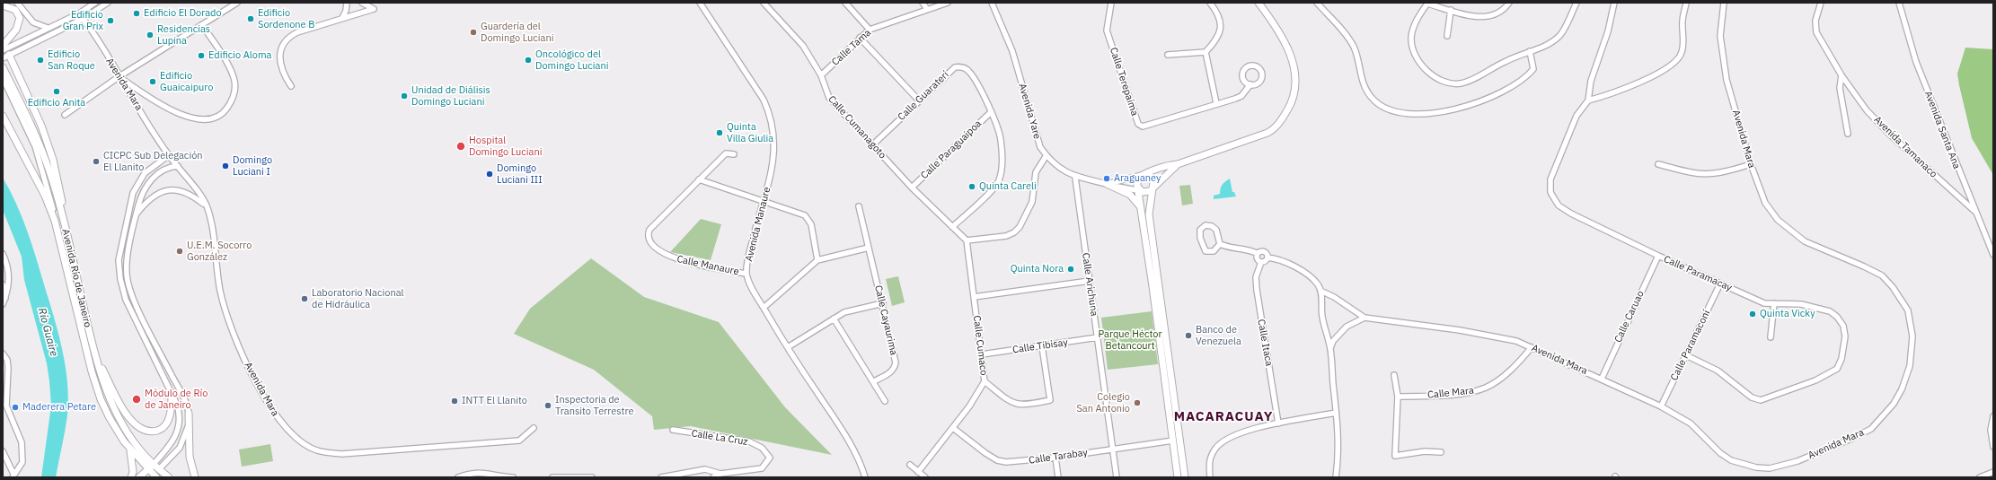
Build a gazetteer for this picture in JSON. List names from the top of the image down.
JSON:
{
  "streets": {
    "street": [
      "Calle Tama",
      "Calle Terepaima",
      "Avenida Mara",
      "Calle Guaraterí",
      "Avenida Yare",
      "Calle Cumanagoto",
      "Avenida Santa Ana",
      "Avenida Tamanaco",
      "Calle Paraguaipoa",
      "Avenida Manaure",
      "Calle Manaure",
      "Calle Paramacay",
      "Avenida Río de Janeiro",
      "Calle Arichuna",
      "Calle Caruao",
      "Calle Cayaurima",
      "Calle Itaca",
      "Calle Cumaco",
      "Calle Paramaconí",
      "Calle Tibisay",
      "Calle Mara",
      "Calle La Cruz",
      "Calle Tarabay"
    ]
  },
  "crossings": [
    ["Calle Tama", "Calle Cumanagoto"],
    ["Avenida Mara", "Calle Caruao"],
    ["Avenida Mara", "Calle Paramaconí"],
    ["Avenida Mara", "Calle Mara"],
    ["Calle Guaraterí", "Calle Cumanagoto"],
    ["Calle Guaraterí", "Calle Paraguaipoa"],
    ["Avenida Yare", "Calle Arichuna"],
    ["Calle Cumanagoto", "Calle Paraguaipoa"],
    ["Calle Cumanagoto", "Calle Cumaco"],
    ["Avenida Santa Ana", "Avenida Tamanaco"],
    ["Avenida Manaure", "Calle Manaure"],
    ["Calle Paramacay", "Calle Caruao"],
    ["Calle Paramacay", "Calle Paramaconí"],
    ["Calle Arichuna", "Calle Tibisay"],
    ["Calle Arichuna", "Calle Tarabay"],
    ["Calle Cumaco", "Calle Tibisay"],
    ["Calle Cumaco", "Calle Tarabay"]
  ],
  "districts": ["MACARACUAY"],
  "water": ["Río Guaire"],
  "parks": ["Parque Héctor Betancourt"],
  "places": [
    "Edificio El Dorado",
    "Edificio Sordenone B",
    "Edificio Gran Prix",
    "Guardería del Domingo Luciani",
    "Residencias Lupina",
    "Edificio Aloma",
    "Edificio San Roque",
    "Oncológico del Domingo Luciani",
    "Edificio Guaicaipuro",
    "Edificio Anita",
    "Unidad de Diálisis Domingo Luciani",
    "Quinta Villa Giulia",
    "Hospital Domingo Luciani",
    "CICPC Sub Delegación El Llanito",
    "Domingo Luciani I",
    "Domingo Luciani III",
    "Araguaney",
    "Quinta Careli",
    "U.E.M. Socorro González",
    "Quinta Nora",
    "Laboratorio Nacional de Hidráulica",
    "Quinta Vicky",
    "Banco de Venezuela",
    "Módulo de Río de Janeiro",
    "INTT El Llanito",
    "Colegio San Antonio",
    "Inspectoria de Transito Terrestre",
    "Maderera Petare"
  ]
}
